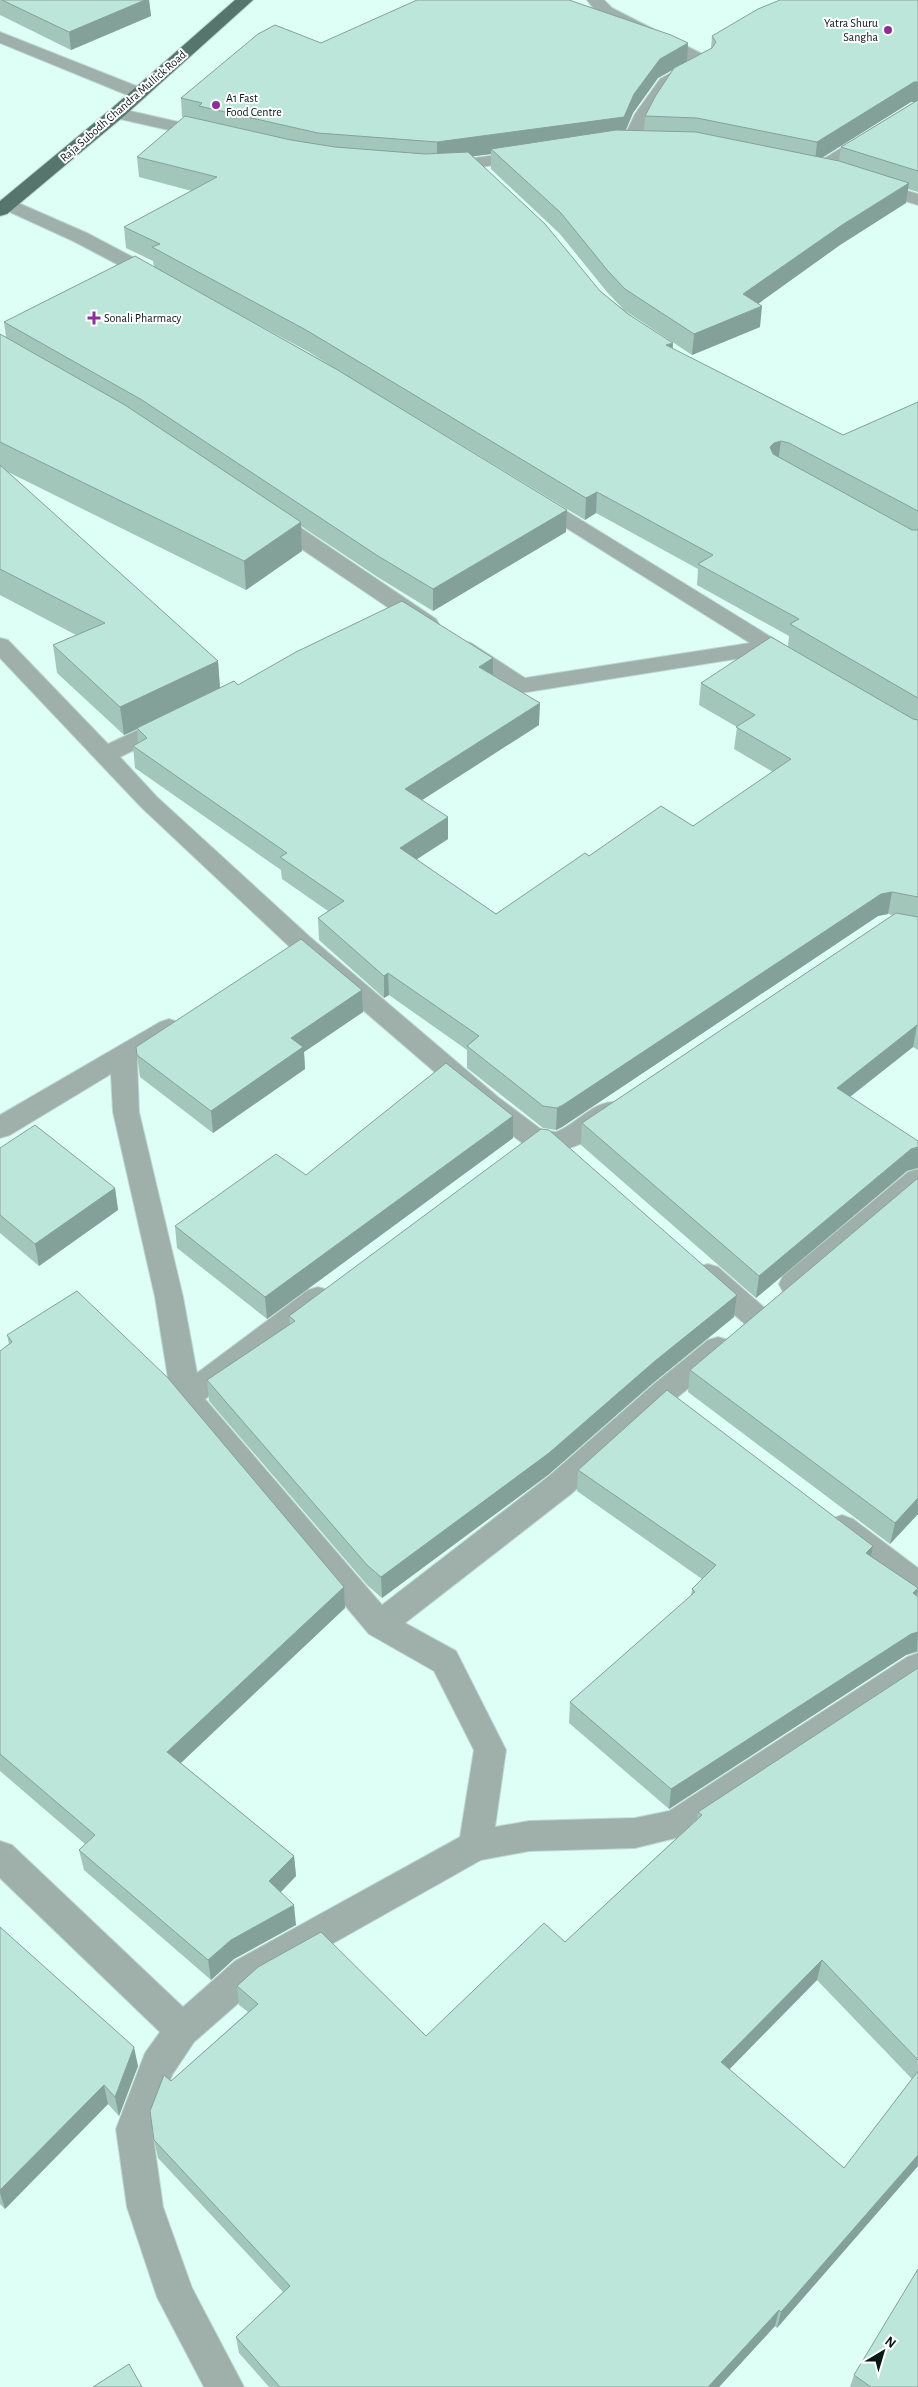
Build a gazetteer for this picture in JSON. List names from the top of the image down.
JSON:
{
  "streets": {
    "main road": ["Raja Subodh Chandra Mullick Road"]
  },
  "places": {
    "other": ["Yatra Shuru Sangha", "A1 Fast Food Centre"],
    "health": ["Sonali Pharmacy"]
  },
  "north": "top right"
}
